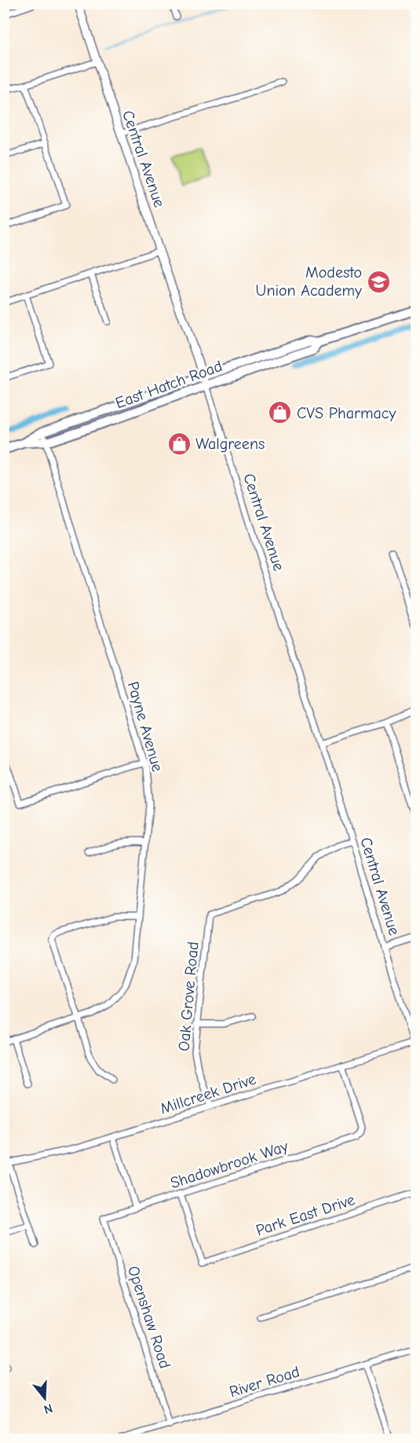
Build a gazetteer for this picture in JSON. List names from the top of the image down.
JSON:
{
  "streets": {
    "main road": ["East Hatch Road"],
    "street": [
      "Central Avenue",
      "Payne Avenue",
      "Oak Grove Road",
      "Millcreek Drive",
      "Shadowbrook Way",
      "Park East Drive",
      "Openshaw Road",
      "River Road"
    ]
  },
  "crossings": [
    ["Central Avenue", "East Hatch Road"],
    ["Central Avenue", "Oak Grove Road"],
    ["Central Avenue", "Millcreek Drive"],
    ["East Hatch Road", "Payne Avenue"],
    ["Oak Grove Road", "Millcreek Drive"],
    ["Millcreek Drive", "Shadowbrook Way"],
    ["Shadowbrook Way", "Park East Drive"],
    ["Shadowbrook Way", "Openshaw Road"],
    ["Openshaw Road", "River Road"]
  ],
  "places": {
    "school or university": ["Modesto Union Academy"],
    "shop": ["CVS Pharmacy", "Walgreens"]
  },
  "north": "bottom"
}
